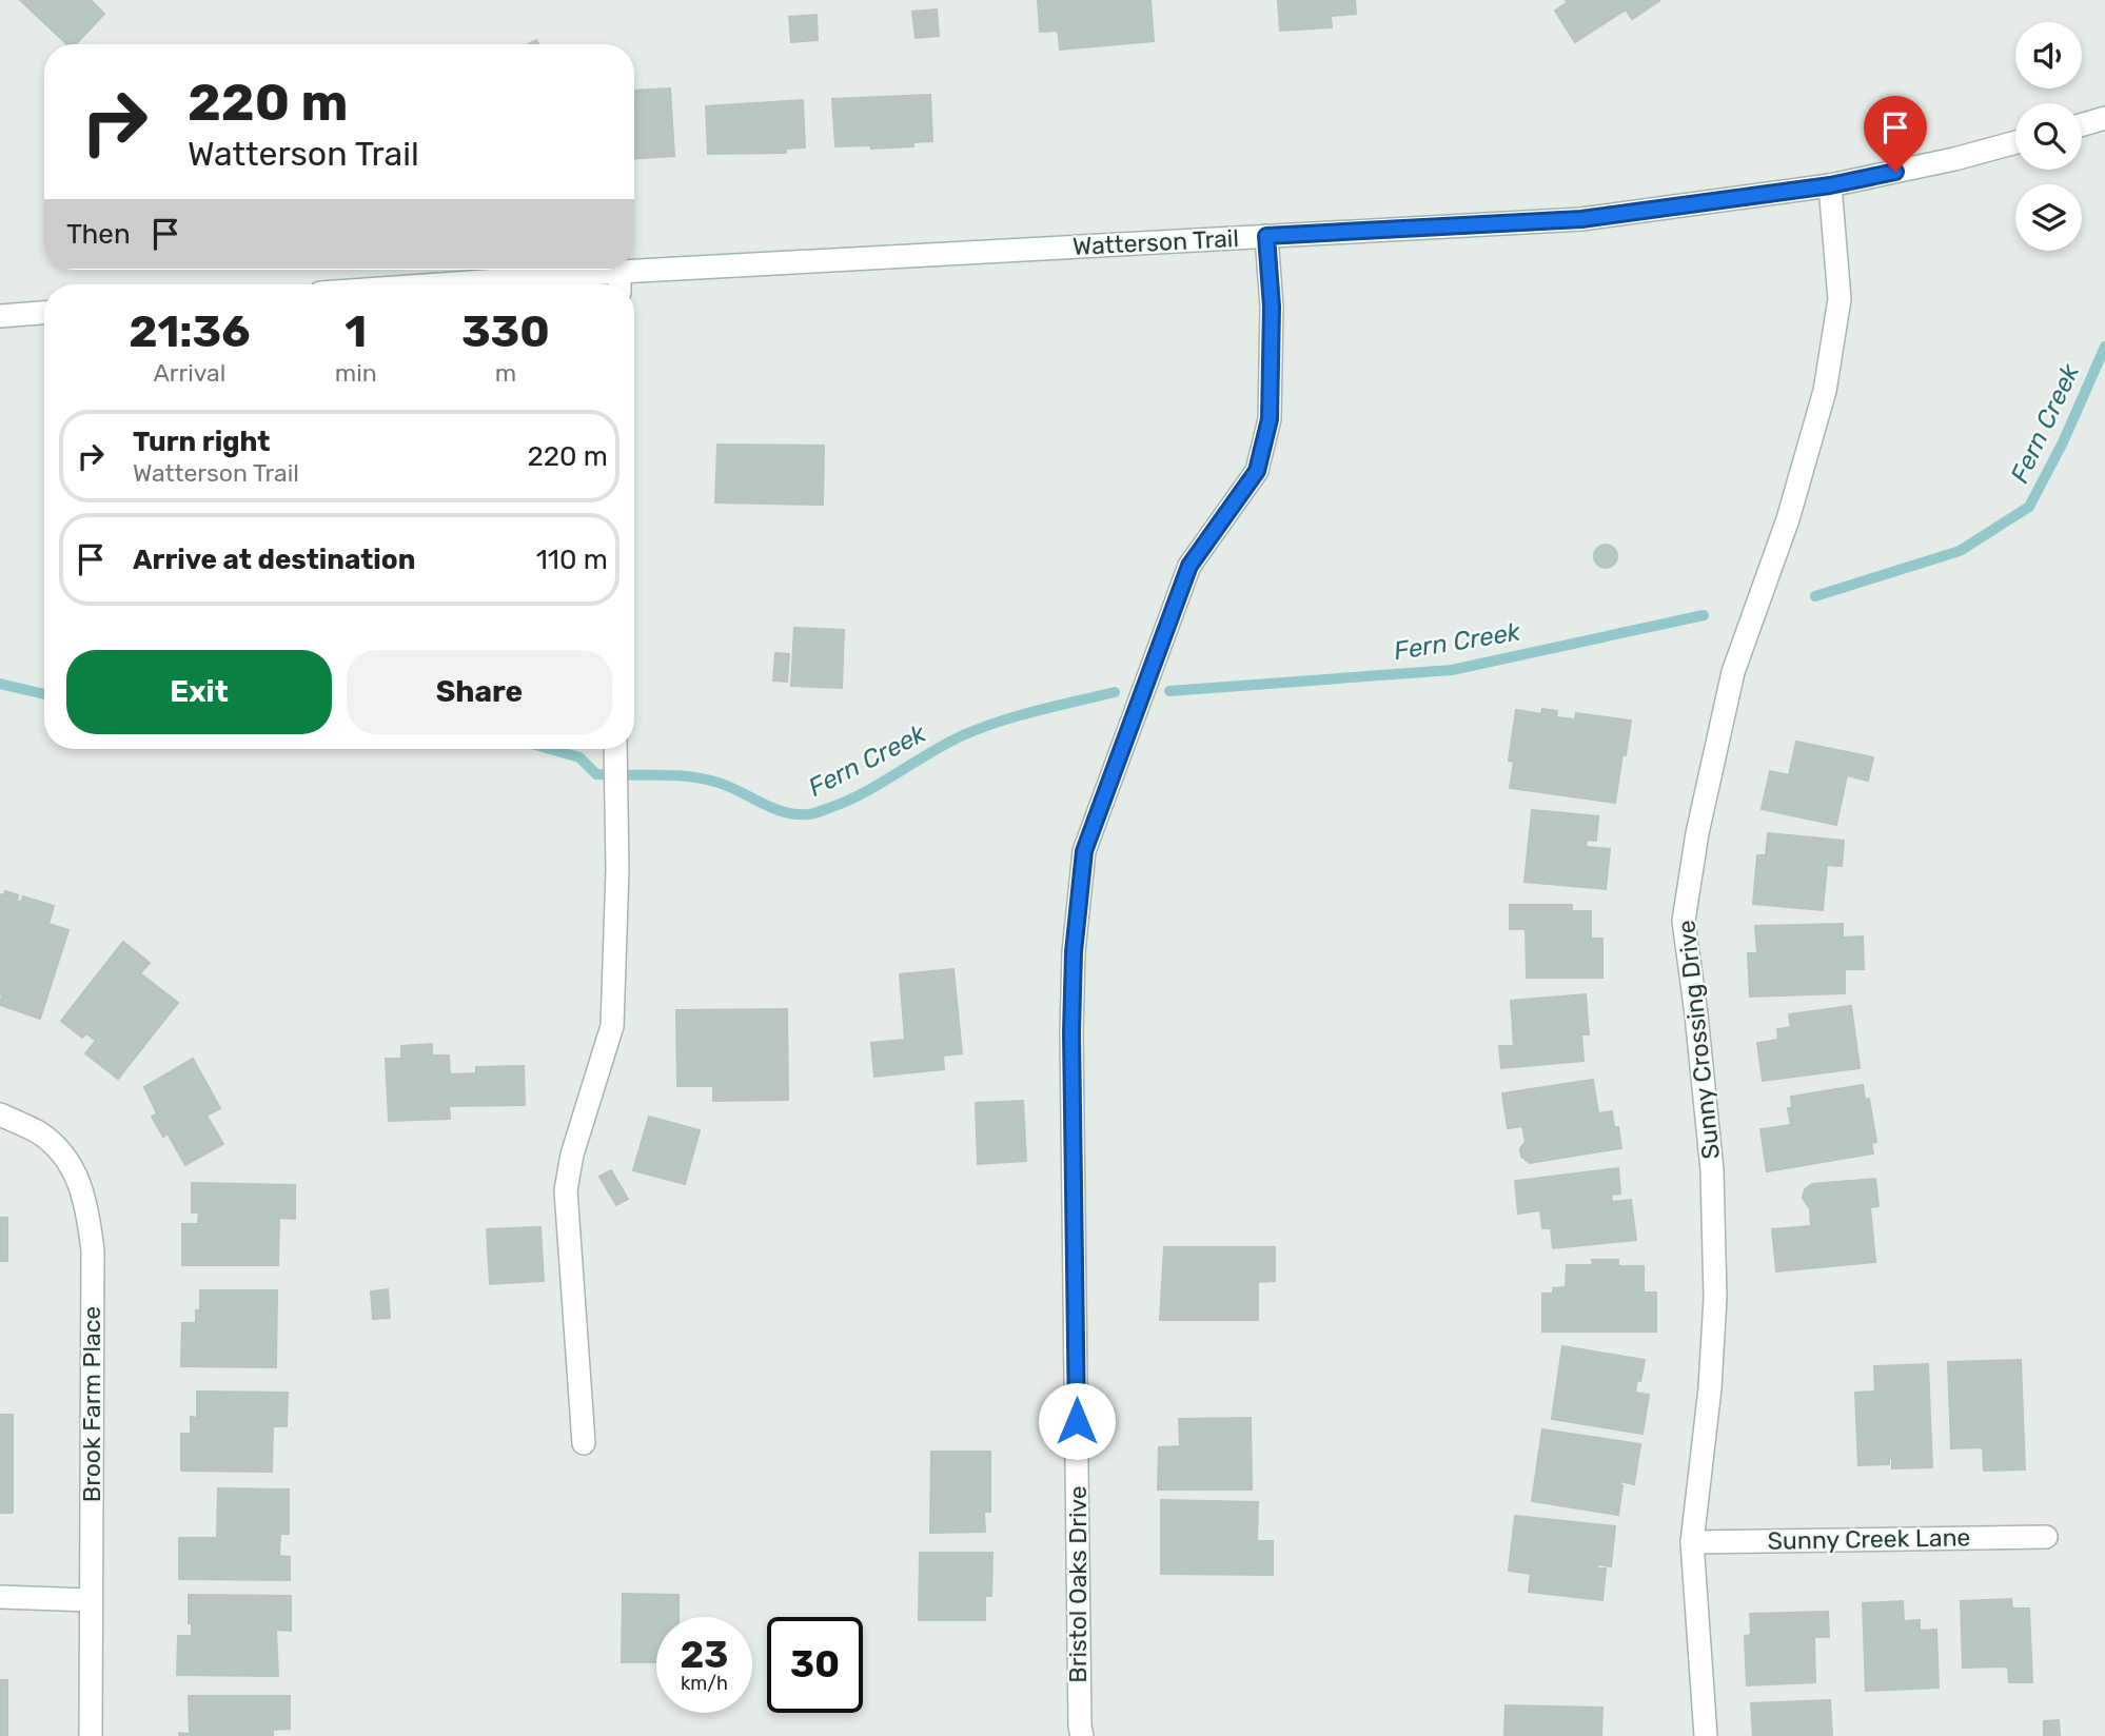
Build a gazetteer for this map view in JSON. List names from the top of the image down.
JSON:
{
  "streets": {
    "street": [
      "Watterson Trail",
      "Sunny Crossing Drive",
      "Brook Farm Place",
      "Sunny Creek Lane",
      "Bristol Oaks Drive"
    ]
  },
  "crossings": [
    ["Watterson Trail", "Sunny Crossing Drive"],
    ["Watterson Trail", "Bristol Oaks Drive"],
    ["Sunny Crossing Drive", "Sunny Creek Lane"]
  ],
  "water": ["Fern Creek"],
  "page": {
    "turn": ["220 m", "Watterson Trail"],
    "then": "Then",
    "eta": [
      "21:36",
      "Arrival",
      "1",
      "min",
      "330",
      "m"
    ],
    "list": [
      {
        "name": "Turn right",
        "note": "Watterson Trail",
        "value": "220 m"
      },
      {
        "name": "Arrive at destination",
        "value": "110 m"
      }
    ],
    "buttons": ["Exit", "Share"],
    "speed": "23 km/h",
    "limit": "30"
  }
}
